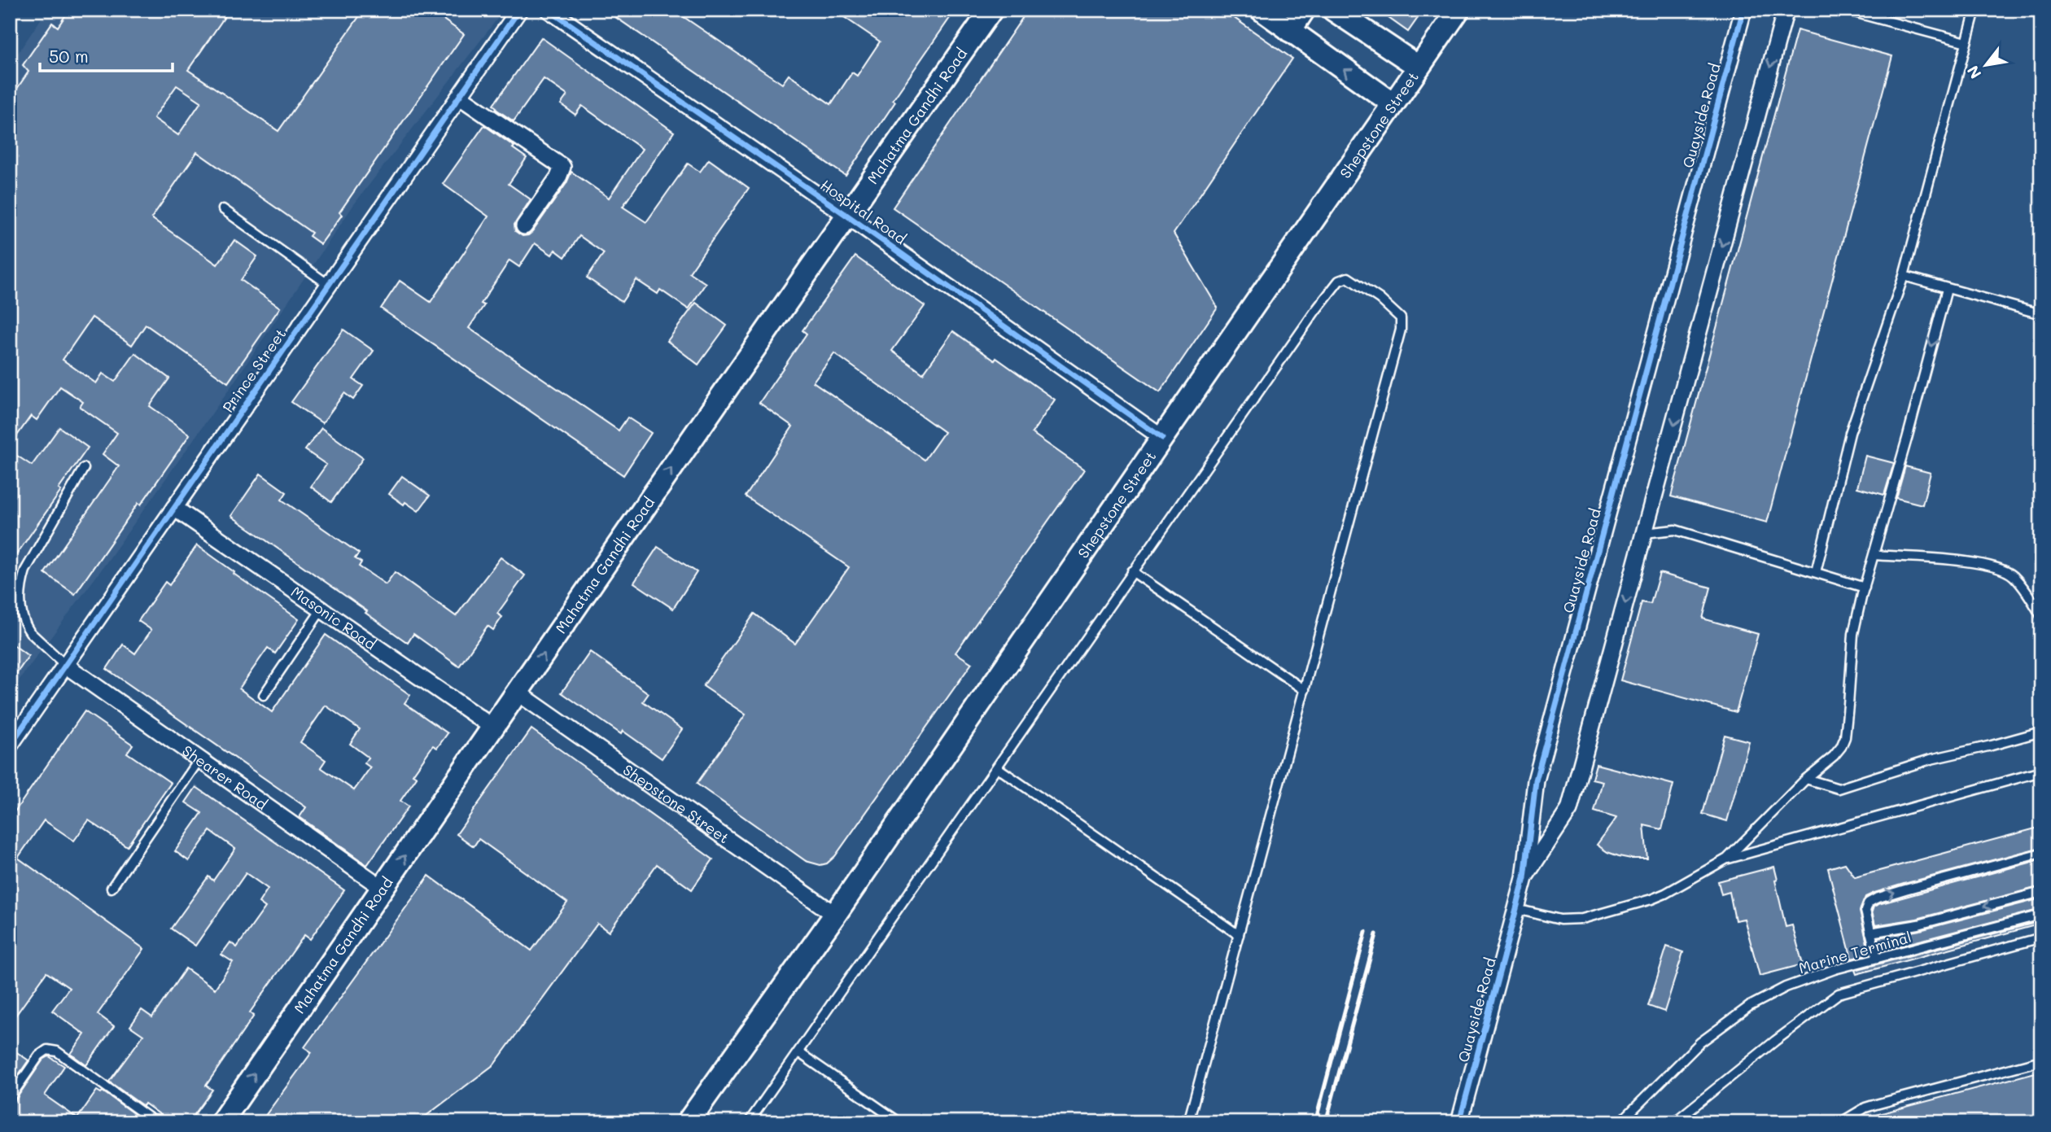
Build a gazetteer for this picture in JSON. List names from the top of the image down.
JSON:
{
  "streets": {
    "main road": ["Mahatma Gandhi Road", "Shepstone Street"],
    "street": [
      "Quayside Road",
      "Hospital Road",
      "Prince Street",
      "Masonic Road",
      "Shearer Road"
    ],
    "lane": ["Marine Terminal"]
  },
  "crossings": [
    ["Mahatma Gandhi Road", "Shepstone Street"],
    ["Mahatma Gandhi Road", "Hospital Road"],
    ["Mahatma Gandhi Road", "Masonic Road"],
    ["Mahatma Gandhi Road", "Shearer Road"],
    ["Shepstone Street", "Hospital Road"],
    ["Prince Street", "Masonic Road"],
    ["Prince Street", "Shearer Road"]
  ],
  "one_way": ["Mahatma Gandhi Road"],
  "scale_bar": "50 m",
  "north": "bottom left"
}
